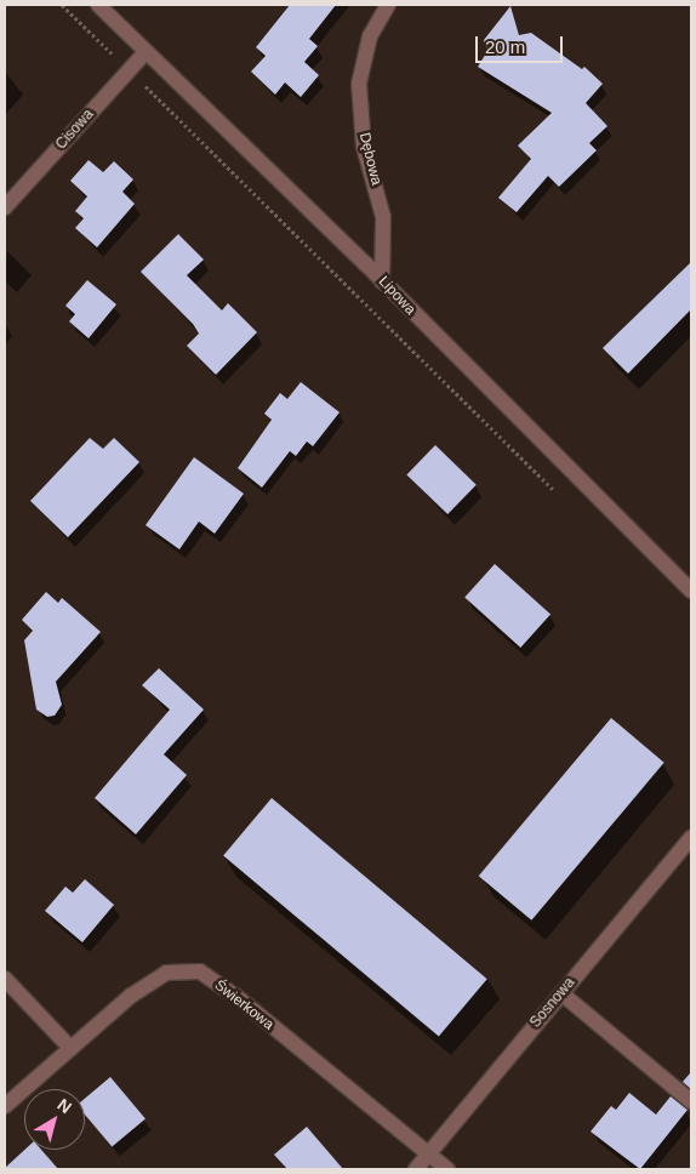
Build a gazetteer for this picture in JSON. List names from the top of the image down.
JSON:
{
  "streets": {
    "street": [
      "Cisowa",
      "Dębowa",
      "Lipowa",
      "Sosnowa",
      "Świerkowa"
    ]
  },
  "crossings": [
    ["Cisowa", "Lipowa"],
    ["Dębowa", "Lipowa"],
    ["Sosnowa", "Świerkowa"]
  ],
  "scale_bar": "20 m",
  "north": "top right"
}
